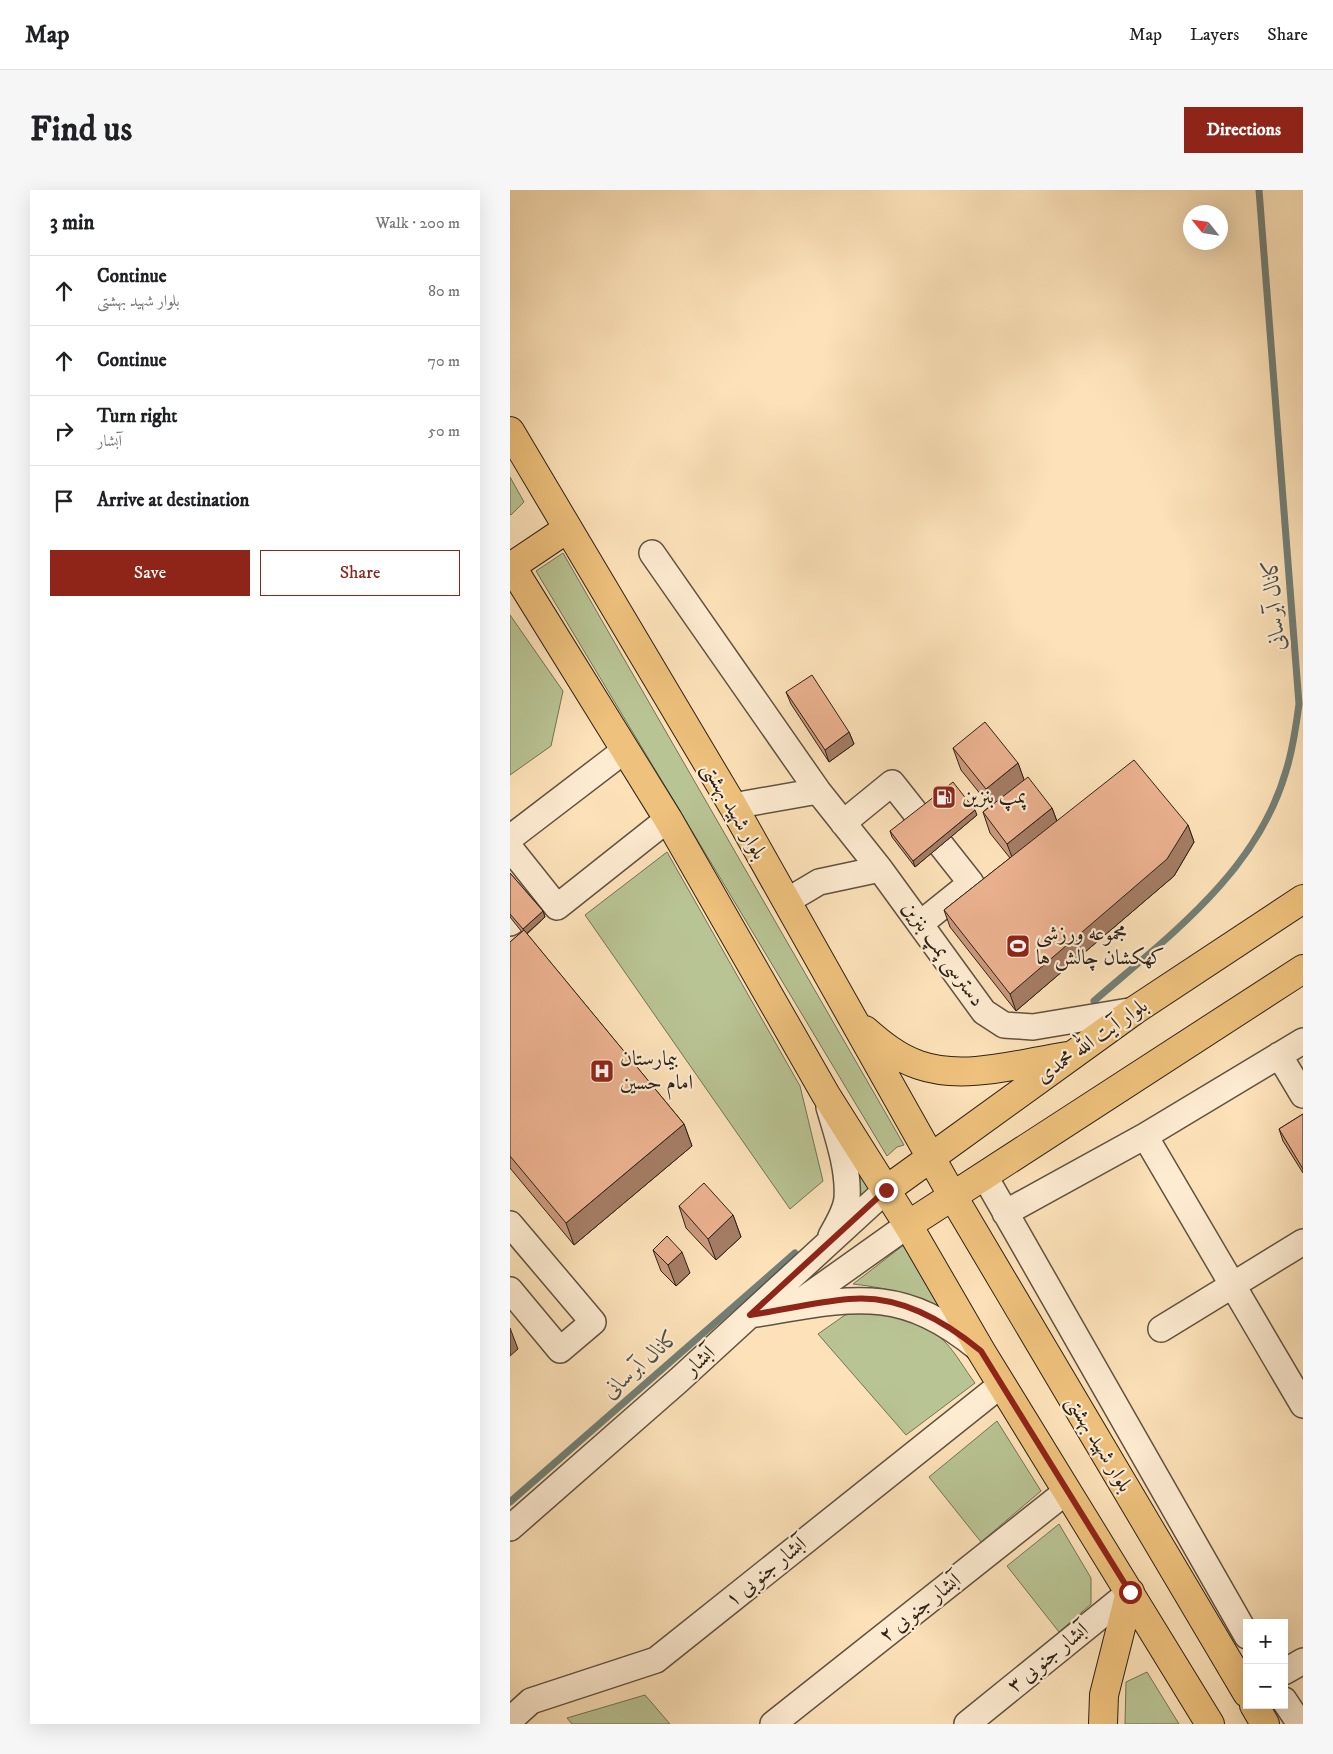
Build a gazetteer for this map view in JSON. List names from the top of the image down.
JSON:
{
  "streets": {
    "main road": ["بلوار شهید بهشتی", "بلوار آیت الله محمدی"],
    "street": [
      "دسترسی پمپ بنزین",
      "آبشار",
      "آبشار جنوبی ۱",
      "آبشار جنوبی ۲",
      "آبشار جنوبی ۳"
    ]
  },
  "crossings": [
    ["بلوار شهید بهشتی", "بلوار آیت الله محمدی"],
    ["دسترسی پمپ بنزین", "بلوار آیت الله محمدی"],
    ["بلوار آیت الله محمدی", "آبشار"]
  ],
  "water": ["کانال آبرسانی"],
  "places": {
    "fuel station": ["پمپ بنزین"],
    "sports": ["مجموعه ورزشی کهکشان چالش ها"],
    "hospital": ["بیمارستان امام حسین"]
  },
  "north": "top left",
  "page": {
    "header": "Map",
    "nav": ["Map", "Layers", "Share"],
    "buttons": [
      "Directions",
      ["Save", "Share"]
    ],
    "title": "Find us",
    "heading": ["3 min", "Walk · 200 m"],
    "list": [
      ["Continue", "بلوار شهید بهشتی", "80 m"],
      ["Continue", "70 m"],
      ["Turn right", "آبشار", "50 m"],
      "Arrive at destination"
    ],
    "map_buttons": ["+", "−"]
  }
}
